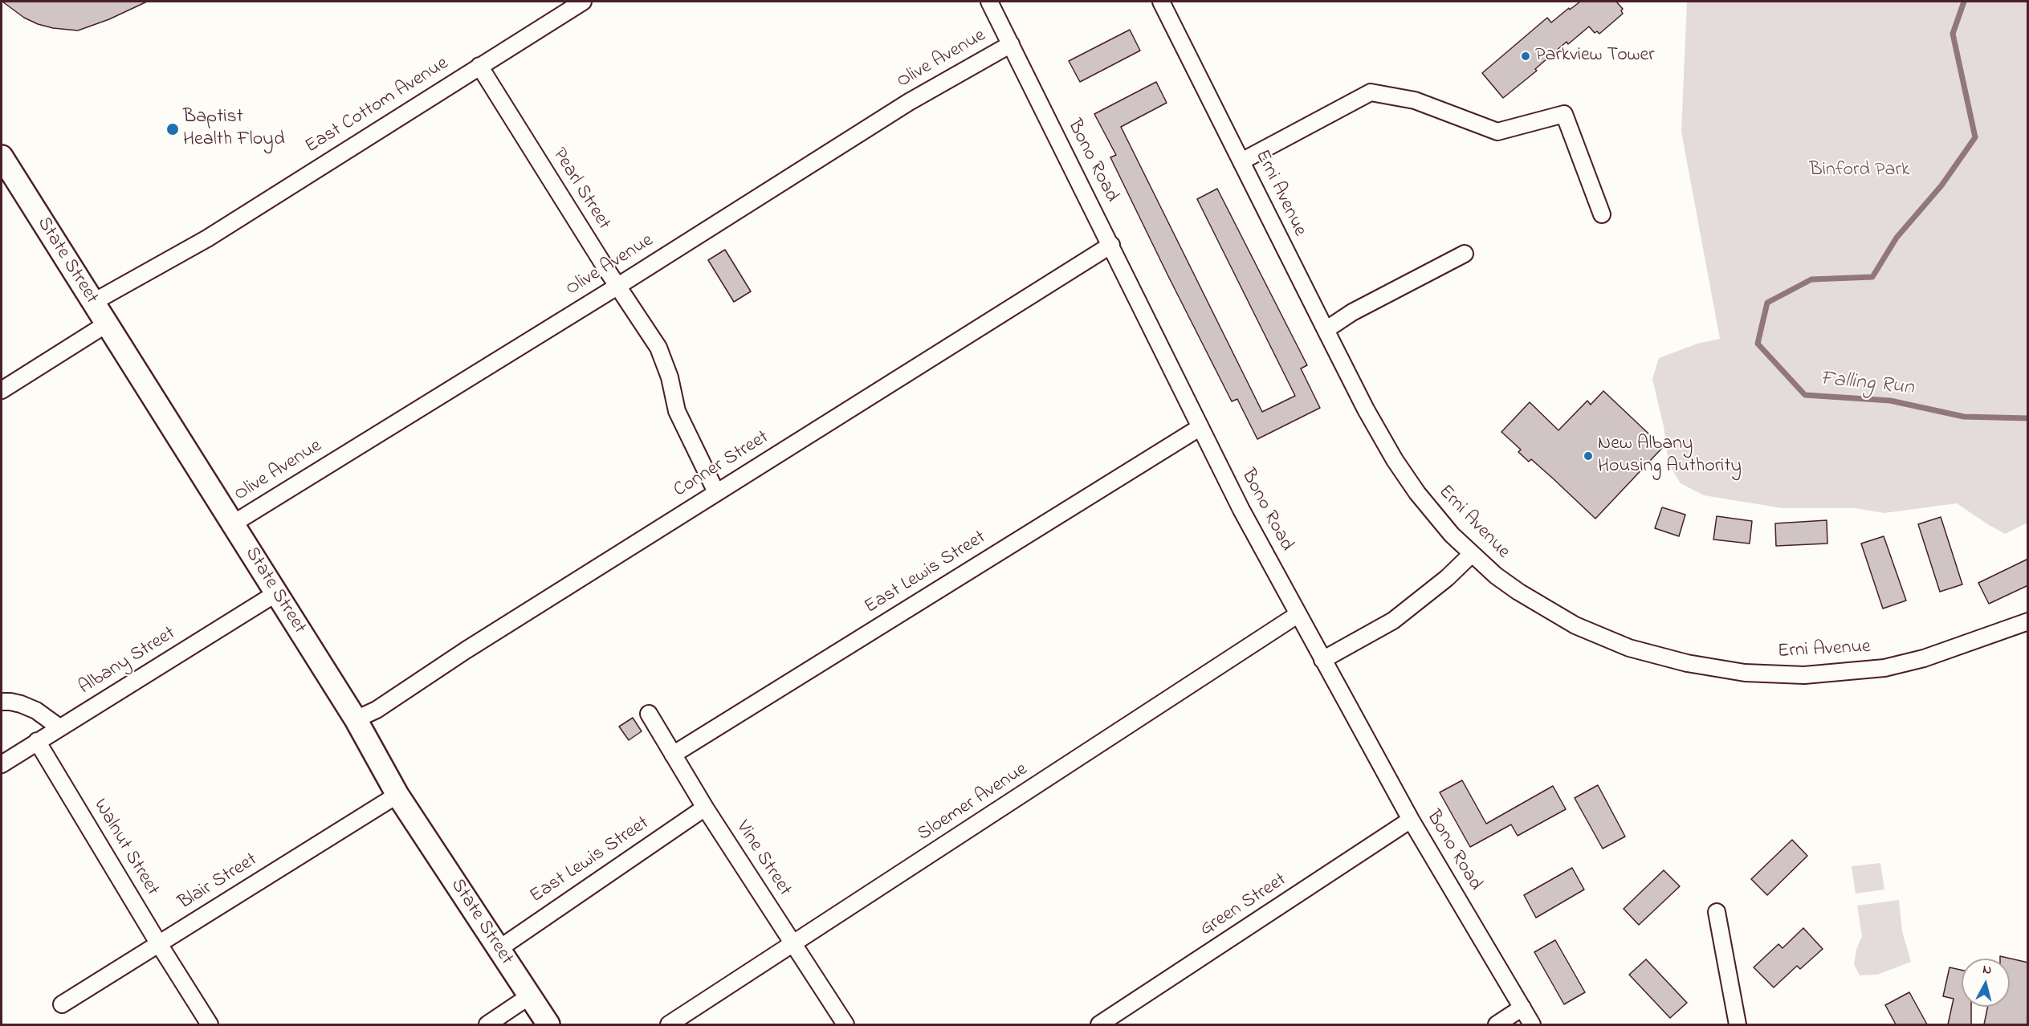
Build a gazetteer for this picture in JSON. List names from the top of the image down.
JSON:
{
  "streets": {
    "main road": ["State Street"],
    "street": [
      "Olive Avenue",
      "East Cottom Avenue",
      "Bono Road",
      "Pearl Street",
      "Erni Avenue",
      "Conner Street",
      "East Lewis Street",
      "Albany Street",
      "Sloemer Avenue",
      "Walnut Street",
      "Vine Street",
      "Blair Street",
      "Green Street"
    ]
  },
  "crossings": [
    ["Olive Avenue", "Bono Road"],
    ["Olive Avenue", "Pearl Street"],
    ["Olive Avenue", "State Street"],
    ["East Cottom Avenue", "Pearl Street"],
    ["East Cottom Avenue", "State Street"],
    ["Bono Road", "Conner Street"],
    ["Bono Road", "East Lewis Street"],
    ["Bono Road", "Sloemer Avenue"],
    ["Bono Road", "Green Street"],
    ["Pearl Street", "Conner Street"],
    ["State Street", "Conner Street"],
    ["State Street", "East Lewis Street"],
    ["State Street", "Albany Street"],
    ["State Street", "Blair Street"],
    ["East Lewis Street", "Vine Street"],
    ["Albany Street", "Walnut Street"],
    ["Sloemer Avenue", "Vine Street"],
    ["Walnut Street", "Blair Street"]
  ],
  "water": ["Falling Run"],
  "parks": ["Binford Park"],
  "places": ["Parkview Tower", "Baptist Health Floyd", "New Albany Housing Authority"],
  "north": "top"
}
